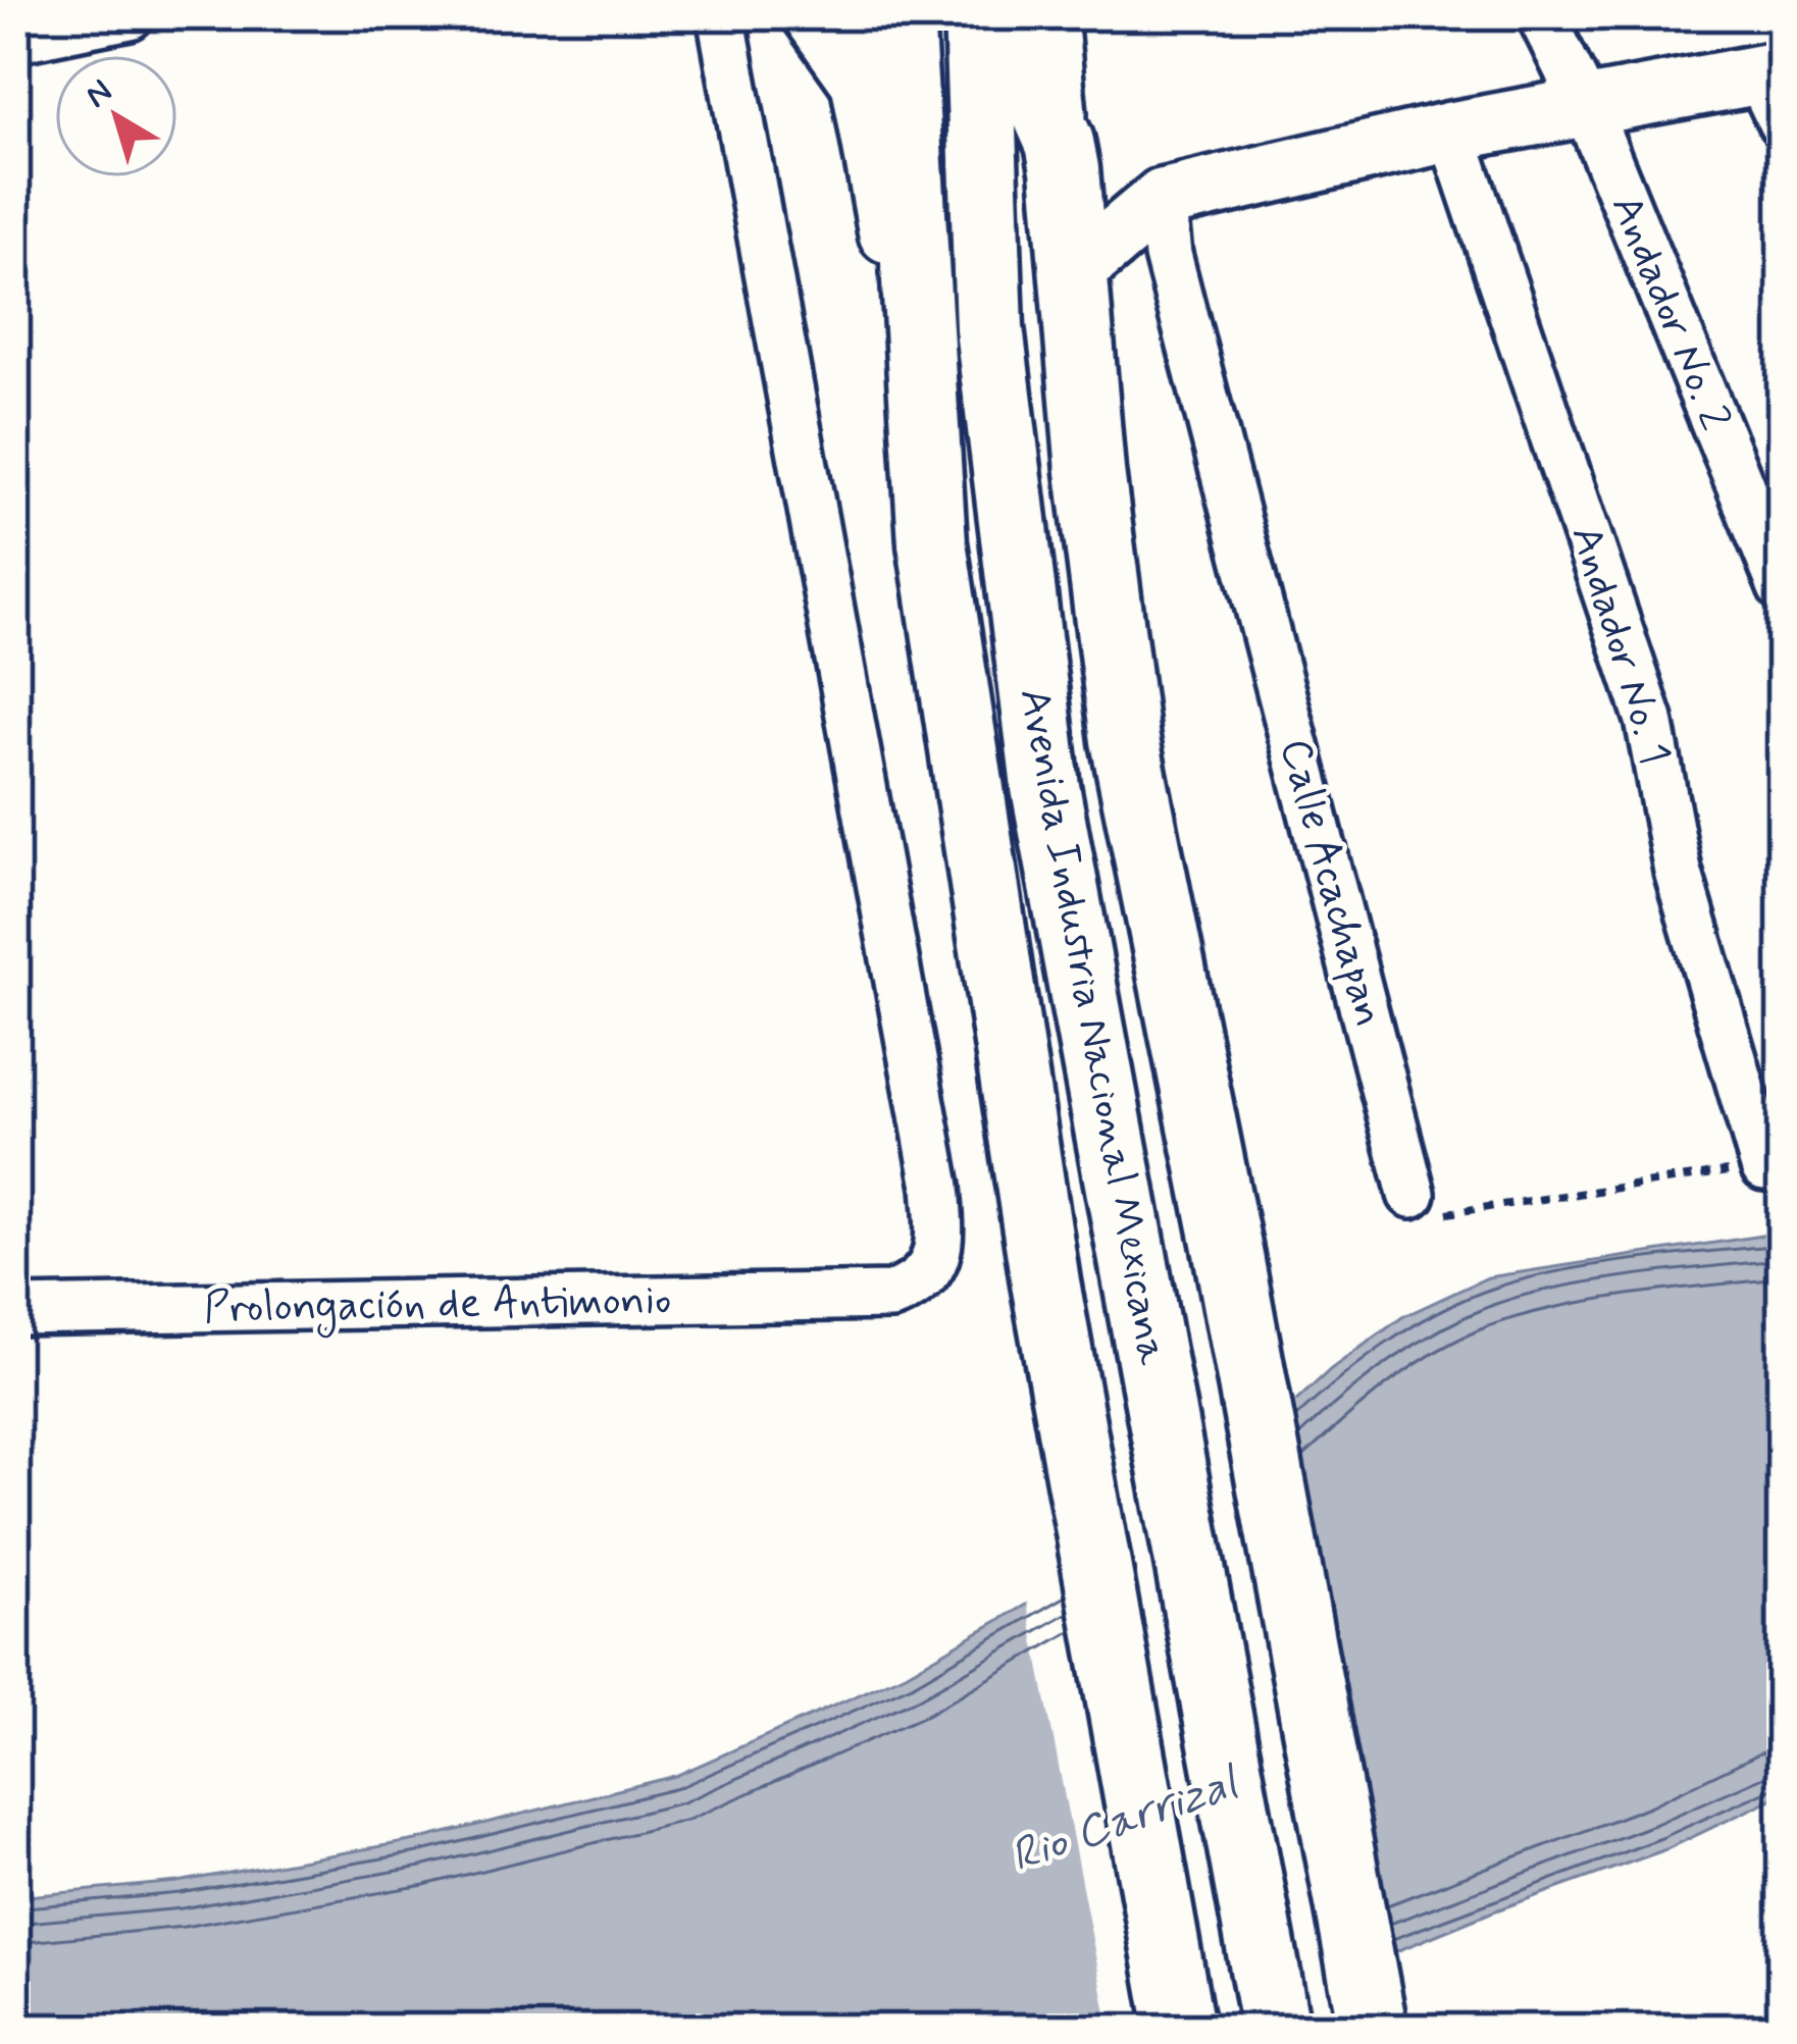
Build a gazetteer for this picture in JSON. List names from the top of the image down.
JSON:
{
  "streets": {
    "main road": ["Avenida Industria Nacional Mexicana"],
    "street": [
      "Andador No. 2",
      "Andador No. 1",
      "Calle Acachapan",
      "Prolongación de Antimonio"
    ]
  },
  "water": ["Rio Carrizal"],
  "north": "top left"
}
